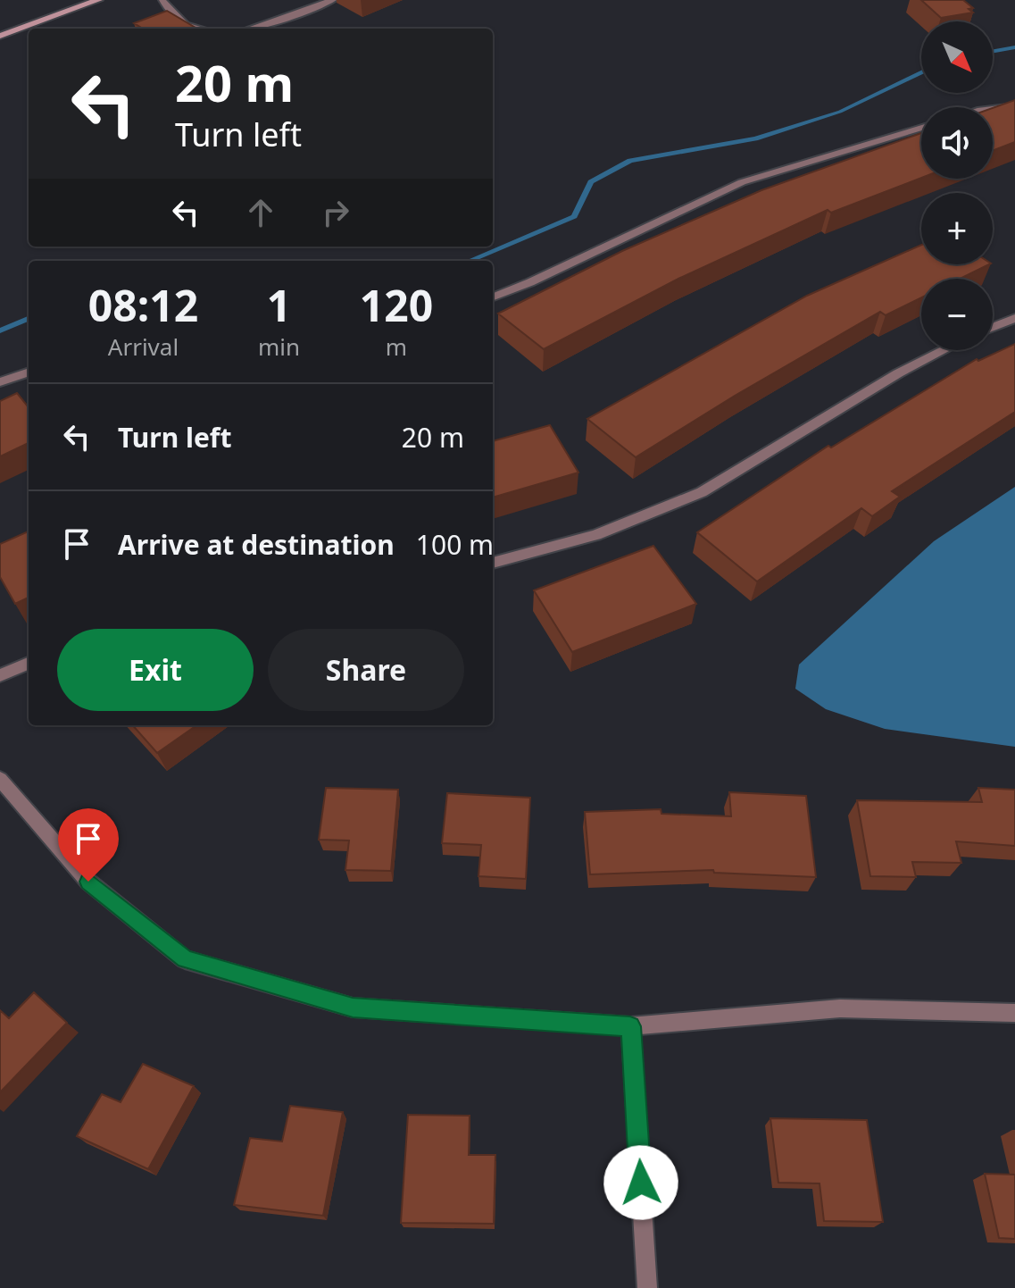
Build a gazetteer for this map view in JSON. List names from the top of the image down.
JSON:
{
  "north": "bottom right",
  "page": {
    "map_buttons": ["+", "−"],
    "turn": ["20 m", "Turn left"],
    "eta": [
      "08:12",
      "Arrival",
      "1",
      "min",
      "120",
      "m"
    ],
    "list": [
      {
        "name": "Turn left",
        "value": "20 m"
      },
      {
        "name": "Arrive at destination",
        "value": "100 m"
      }
    ],
    "buttons": ["Exit", "Share"]
  }
}
